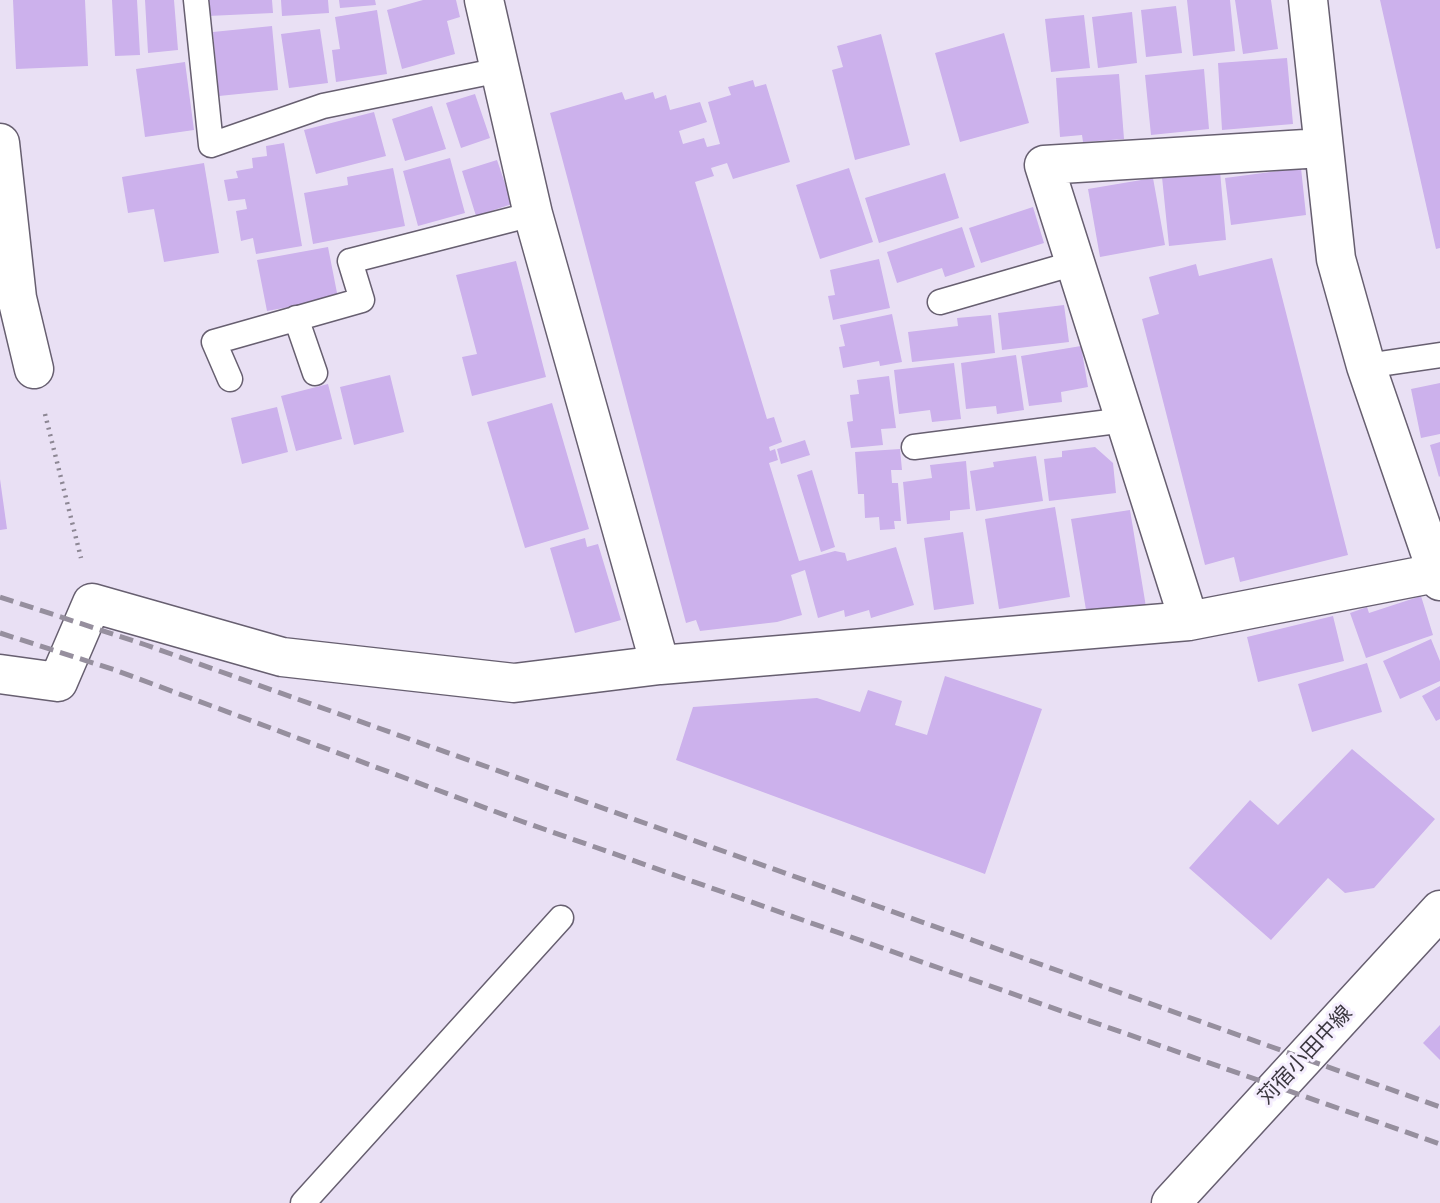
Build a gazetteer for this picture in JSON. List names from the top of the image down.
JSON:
{
  "streets": {
    "street": ["苅宿小田中線"]
  }
}
